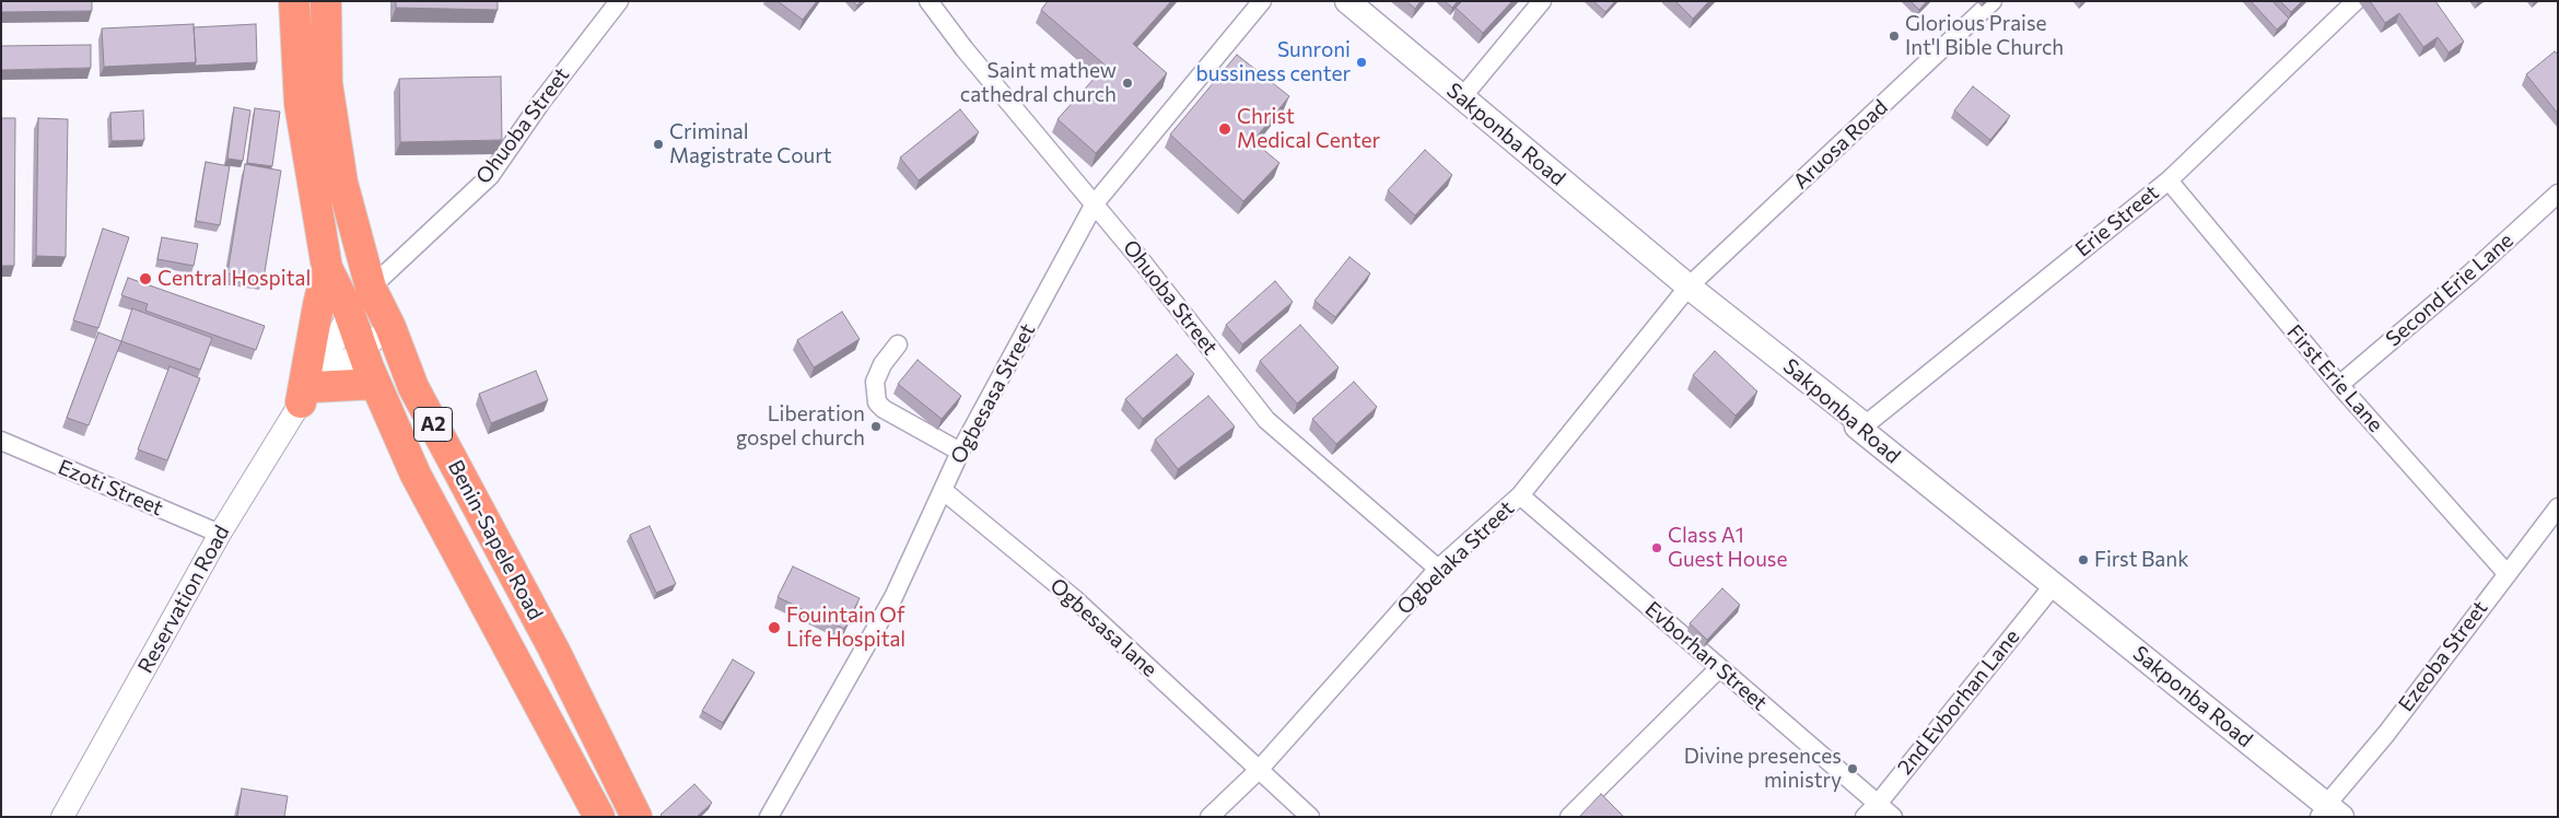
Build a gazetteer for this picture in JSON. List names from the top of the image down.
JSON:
{
  "streets": {
    "highway": ["A2", "Benin-Sapele Road"],
    "main road": ["Sakponba Road"],
    "street": [
      "Ohuoba Street",
      "Aruosa Road",
      "Erie Street",
      "Second Erie Lane",
      "First Erie Lane",
      "Ogbesasa Street",
      "Ezoti Street",
      "Ogbelaka Street",
      "Reservation Road",
      "Ogbesasa lane",
      "Evborhan Street",
      "Ezeoba Street",
      "2nd Evborhan Lane"
    ]
  },
  "crossings": [
    ["Ohuoba Street", "Ogbesasa Street"],
    ["Ohuoba Street", "Benin-Sapele Road"],
    ["Ohuoba Street", "Ogbelaka Street"],
    ["Ohuoba Street", "Reservation Road"],
    ["Sakponba Road", "Aruosa Road"],
    ["Sakponba Road", "Erie Street"],
    ["Sakponba Road", "Ogbelaka Street"],
    ["Sakponba Road", "Ezeoba Street"],
    ["Sakponba Road", "2nd Evborhan Lane"],
    ["Aruosa Road", "Ogbelaka Street"],
    ["Erie Street", "First Erie Lane"],
    ["Second Erie Lane", "First Erie Lane"],
    ["First Erie Lane", "Ezeoba Street"],
    ["Ogbesasa Street", "Ogbesasa lane"],
    ["Ezoti Street", "Reservation Road"],
    ["Benin-Sapele Road", "Reservation Road"],
    ["Ogbelaka Street", "Ogbesasa lane"],
    ["Ogbelaka Street", "Evborhan Street"],
    ["Evborhan Street", "2nd Evborhan Lane"]
  ],
  "places": [
    "Glorious Praise Int'l Bible Church",
    "Sunroni bussiness center",
    "Saint mathew cathedral church",
    "Christ Medical Center",
    "Criminal Magistrate Court",
    "Central Hospital",
    "Liberation gospel church",
    "Class A1 Guest House",
    "First Bank",
    "Fouintain Of Life Hospital",
    "Divine presences ministry"
  ]
}
